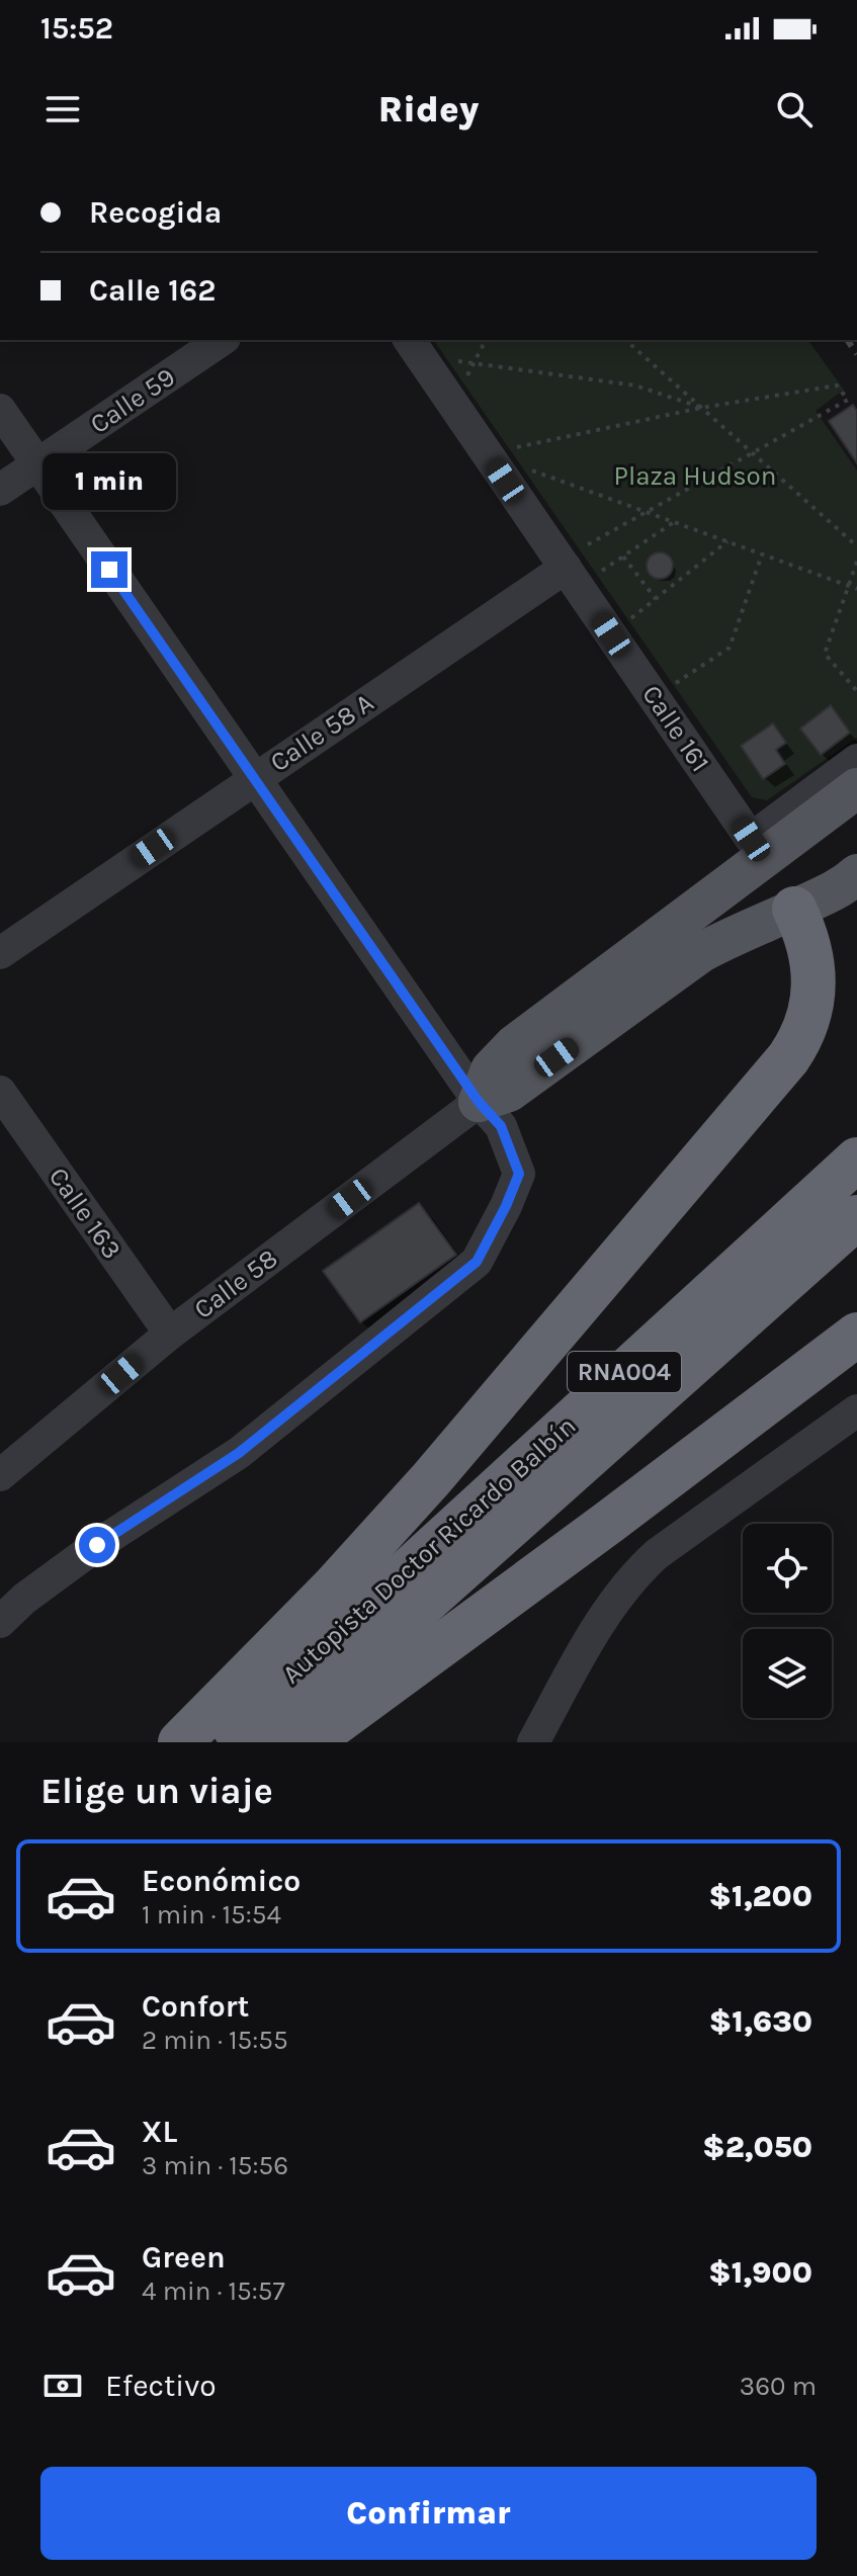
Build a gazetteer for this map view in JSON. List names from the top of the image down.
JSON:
{
  "streets": {
    "highway": ["RNA004", "Autopista Doctor Ricardo Balbín"],
    "street": [
      "Calle 59",
      "Calle 161",
      "Calle 58 A",
      "Calle 163",
      "Calle 58"
    ]
  },
  "crossings": [
    ["Calle 161", "Calle 58 A"],
    ["Calle 163", "Calle 58"]
  ],
  "parks": ["Plaza Hudson"],
  "page": {
    "status": "15:52",
    "header": "Ridey",
    "banner": ["Recogida", "Calle 162"],
    "bubble": "1 min",
    "heading": "Elige un viaje",
    "list": [
      {
        "name": "Económico",
        "note": "1 min · 15:54",
        "value": "$1,200"
      },
      {
        "name": "Confort",
        "note": "2 min · 15:55",
        "value": "$1,630"
      },
      {
        "name": "XL",
        "note": "3 min · 15:56",
        "value": "$2,050"
      },
      {
        "name": "Green",
        "note": "4 min · 15:57",
        "value": "$1,900"
      }
    ],
    "pay": ["Efectivo", "360 m"],
    "buttons": "Confirmar"
  }
}
